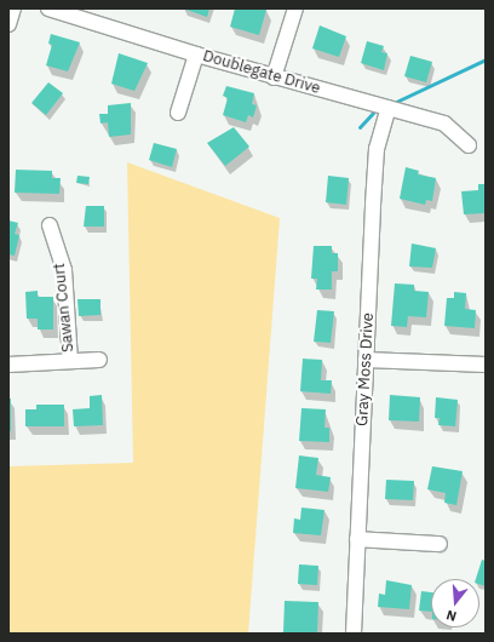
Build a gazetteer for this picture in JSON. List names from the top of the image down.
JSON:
{
  "streets": {
    "street": ["Doublegate Drive", "Sawan Court", "Gray Moss Drive"]
  },
  "crossings": [
    ["Doublegate Drive", "Gray Moss Drive"]
  ],
  "north": "bottom"
}
